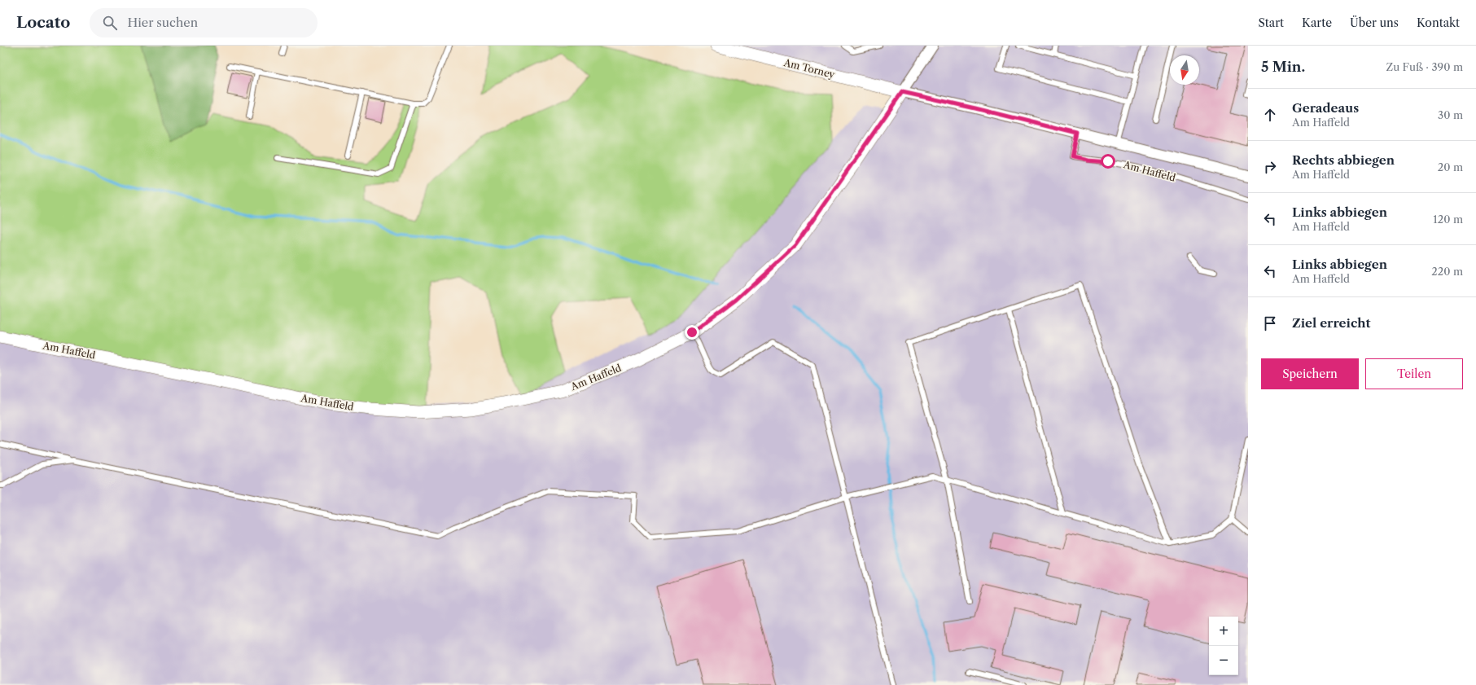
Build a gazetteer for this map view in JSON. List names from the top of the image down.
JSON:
{
  "streets": {
    "street": ["Am Torney", "Am Haffeld"]
  },
  "crossings": [
    ["Am Torney", "Am Haffeld"]
  ],
  "north": "bottom",
  "page": {
    "header": "Locato",
    "search": "Hier suchen",
    "nav": [
      "Start",
      "Karte",
      "Über uns",
      "Kontakt"
    ],
    "heading": ["5 Min.", "Zu Fuß · 390 m"],
    "list": [
      ["Geradeaus", "Am Haffeld", "30 m"],
      ["Rechts abbiegen", "Am Haffeld", "20 m"],
      ["Links abbiegen", "Am Haffeld", "120 m"],
      ["Links abbiegen", "Am Haffeld", "220 m"],
      "Ziel erreicht"
    ],
    "buttons": ["Speichern", "Teilen"],
    "map_buttons": ["+", "−"]
  }
}
